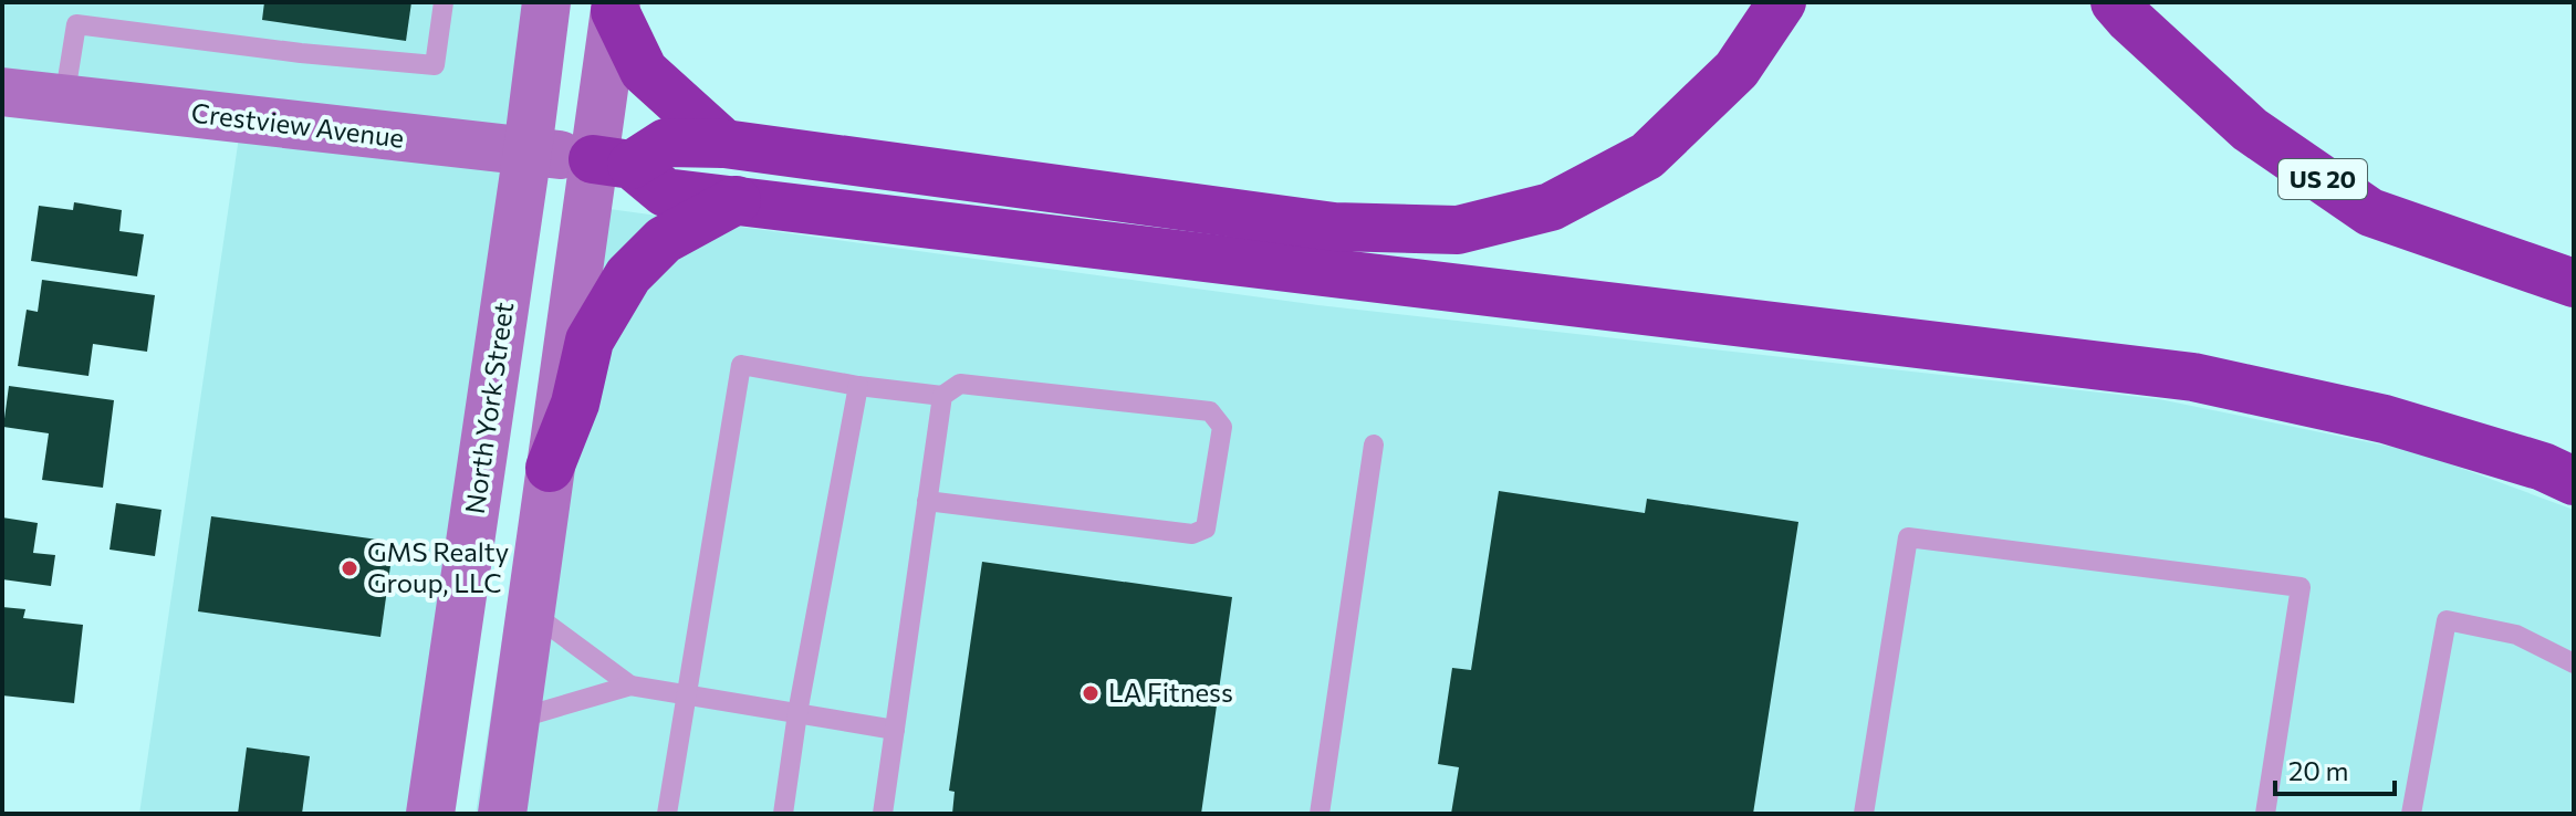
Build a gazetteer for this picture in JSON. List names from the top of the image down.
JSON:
{
  "streets": {
    "highway": ["US 20"],
    "main road": ["Crestview Avenue", "North York Street"]
  },
  "crossings": [
    ["Crestview Avenue", "North York Street"]
  ],
  "places": ["GMS Realty Group, LLC", "LA Fitness"],
  "scale_bar": "20 m"
}
